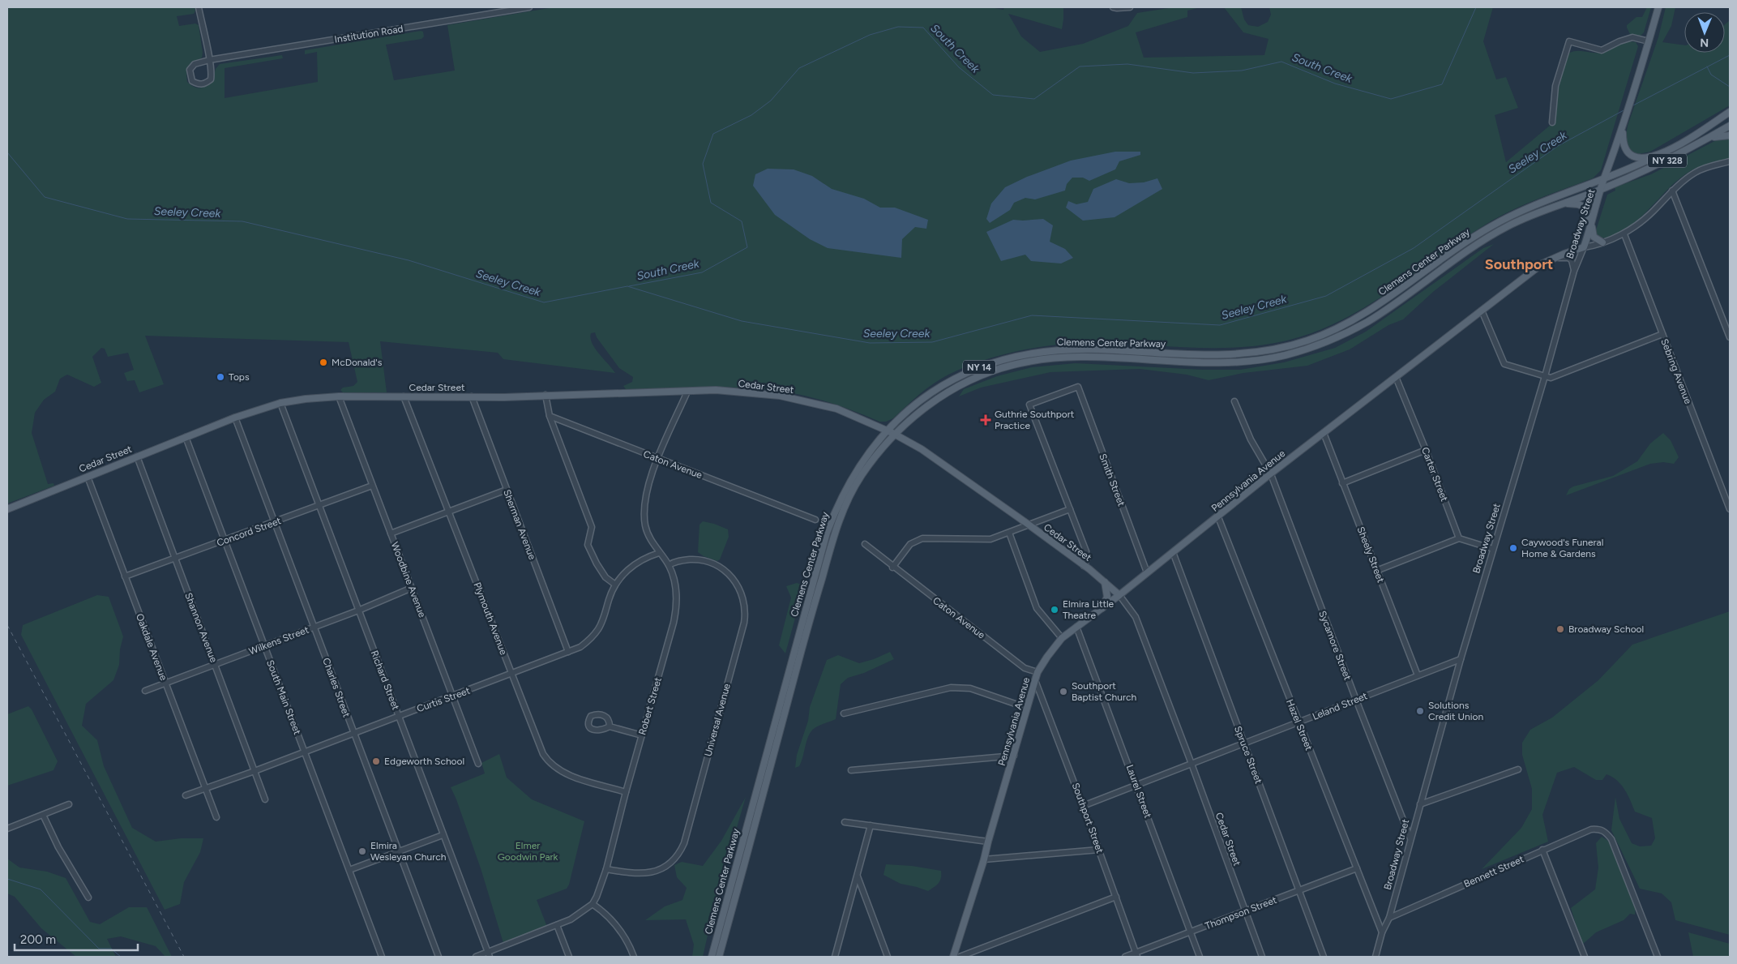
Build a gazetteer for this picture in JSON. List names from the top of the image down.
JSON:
{
  "streets": {
    "main road": [
      "NY 328",
      "Broadway Street",
      "Clemens Center Parkway",
      "NY 14",
      "Cedar Street",
      "Pennsylvania Avenue"
    ],
    "street": [
      "Institution Road",
      "Sebring Avenue",
      "Caton Avenue",
      "Carter Street",
      "Smith Street",
      "Sherman Avenue",
      "Concord Street",
      "Sheely Street",
      "Woodbine Avenue",
      "Plymouth Avenue",
      "Shannon Avenue",
      "Wilkens Street",
      "Sycamore Street",
      "Oakdale Avenue",
      "Richard Street",
      "Charles Street",
      "South Main Street",
      "Curtis Street",
      "Robert Street",
      "Leland Street",
      "Universal Avenue",
      "Hazel Street",
      "Spruce Street",
      "Laurel Street",
      "Southport Street",
      "Bennett Street",
      "Thompson Street"
    ]
  },
  "crossings": [
    ["NY 328", "Broadway Street"],
    ["NY 328", "Clemens Center Parkway"],
    ["Broadway Street", "Clemens Center Parkway"],
    ["Broadway Street", "Pennsylvania Avenue"],
    ["Broadway Street", "Sycamore Street"],
    ["Broadway Street", "Leland Street"],
    ["Broadway Street", "Hazel Street"],
    ["Broadway Street", "Bennett Street"],
    ["Clemens Center Parkway", "Cedar Street"],
    ["Sebring Avenue", "Pennsylvania Avenue"],
    ["Cedar Street", "Pennsylvania Avenue"],
    ["Cedar Street", "Sherman Avenue"],
    ["Cedar Street", "Woodbine Avenue"],
    ["Cedar Street", "Plymouth Avenue"],
    ["Cedar Street", "Shannon Avenue"],
    ["Cedar Street", "Oakdale Avenue"],
    ["Cedar Street", "Richard Street"],
    ["Cedar Street", "Charles Street"],
    ["Cedar Street", "South Main Street"],
    ["Cedar Street", "Robert Street"],
    ["Cedar Street", "Leland Street"],
    ["Cedar Street", "Thompson Street"],
    ["Caton Avenue", "Pennsylvania Avenue"],
    ["Caton Avenue", "Robert Street"],
    ["Carter Street", "Pennsylvania Avenue"],
    ["Smith Street", "Pennsylvania Avenue"],
    ["Pennsylvania Avenue", "Sheely Street"],
    ["Pennsylvania Avenue", "Sycamore Street"],
    ["Pennsylvania Avenue", "Hazel Street"],
    ["Pennsylvania Avenue", "Spruce Street"],
    ["Pennsylvania Avenue", "Laurel Street"],
    ["Pennsylvania Avenue", "Southport Street"],
    ["Sherman Avenue", "Curtis Street"],
    ["Concord Street", "Woodbine Avenue"],
    ["Concord Street", "Shannon Avenue"],
    ["Concord Street", "Oakdale Avenue"],
    ["Concord Street", "Richard Street"],
    ["Concord Street", "Charles Street"],
    ["Concord Street", "South Main Street"],
    ["Sheely Street", "Leland Street"],
    ["Woodbine Avenue", "Wilkens Street"],
    ["Woodbine Avenue", "Curtis Street"],
    ["Plymouth Avenue", "Curtis Street"],
    ["Plymouth Avenue", "Robert Street"],
    ["Shannon Avenue", "Wilkens Street"],
    ["Shannon Avenue", "Curtis Street"],
    ["Wilkens Street", "Oakdale Avenue"],
    ["Wilkens Street", "Richard Street"],
    ["Wilkens Street", "Charles Street"],
    ["Wilkens Street", "South Main Street"],
    ["Sycamore Street", "Leland Street"],
    ["Oakdale Avenue", "Curtis Street"],
    ["Richard Street", "Curtis Street"],
    ["Charles Street", "Curtis Street"],
    ["South Main Street", "Curtis Street"],
    ["Curtis Street", "Robert Street"],
    ["Robert Street", "Universal Avenue"],
    ["Leland Street", "Hazel Street"],
    ["Leland Street", "Spruce Street"],
    ["Leland Street", "Laurel Street"],
    ["Leland Street", "Southport Street"],
    ["Hazel Street", "Thompson Street"],
    ["Spruce Street", "Thompson Street"],
    ["Laurel Street", "Thompson Street"],
    ["Southport Street", "Thompson Street"]
  ],
  "districts": ["Southport"],
  "water": ["South Creek", "Seeley Creek"],
  "parks": ["Elmer Goodwin Park"],
  "places": {
    "other": [
      "McDonald's",
      "Tops",
      "Caywood's Funeral Home & Gardens",
      "Elmira Little Theatre",
      "Broadway School",
      "Southport Baptist Church",
      "Solutions Credit Union",
      "Edgeworth School",
      "Elmira Wesleyan Church"
    ],
    "health": ["Guthrie Southport Practice"]
  },
  "scale_bar": "200 m",
  "north": "bottom"
}
